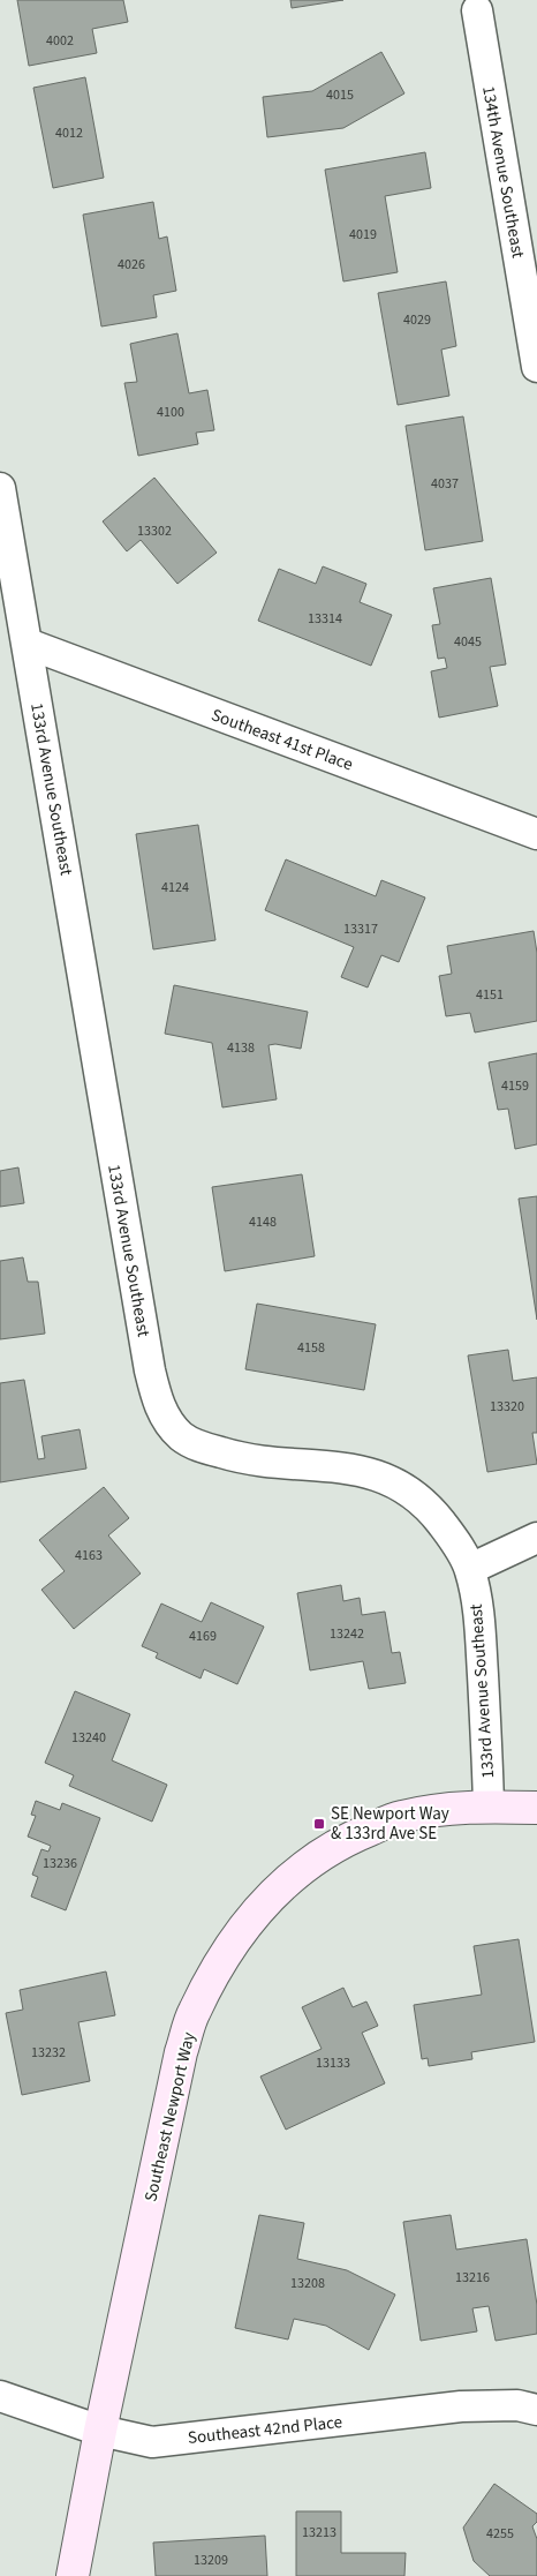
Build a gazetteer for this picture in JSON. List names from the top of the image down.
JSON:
{
  "streets": {
    "main road": ["Southeast Newport Way"],
    "street": [
      "134th Avenue Southeast",
      "Southeast 41st Place",
      "133rd Avenue Southeast",
      "Southeast 42nd Place"
    ]
  },
  "crossings": [
    ["Southeast 41st Place", "133rd Avenue Southeast"],
    ["133rd Avenue Southeast", "Southeast Newport Way"],
    ["Southeast Newport Way", "Southeast 42nd Place"]
  ],
  "places": {
    "transit": ["SE Newport Way & 133rd Ave SE"]
  },
  "house_numbers": [
    "4002",
    "4015",
    "4012",
    "4019",
    "4026",
    "4029",
    "4100",
    "4037",
    "13302",
    "13314",
    "4045",
    "4124",
    "13317",
    "4151",
    "4138",
    "4159",
    "4148",
    "4158",
    "13320",
    "4163",
    "13242",
    "4169",
    "13240",
    "13236",
    "13232",
    "13133",
    "13216",
    "13208",
    "13213",
    "4255",
    "13209"
  ]
}
